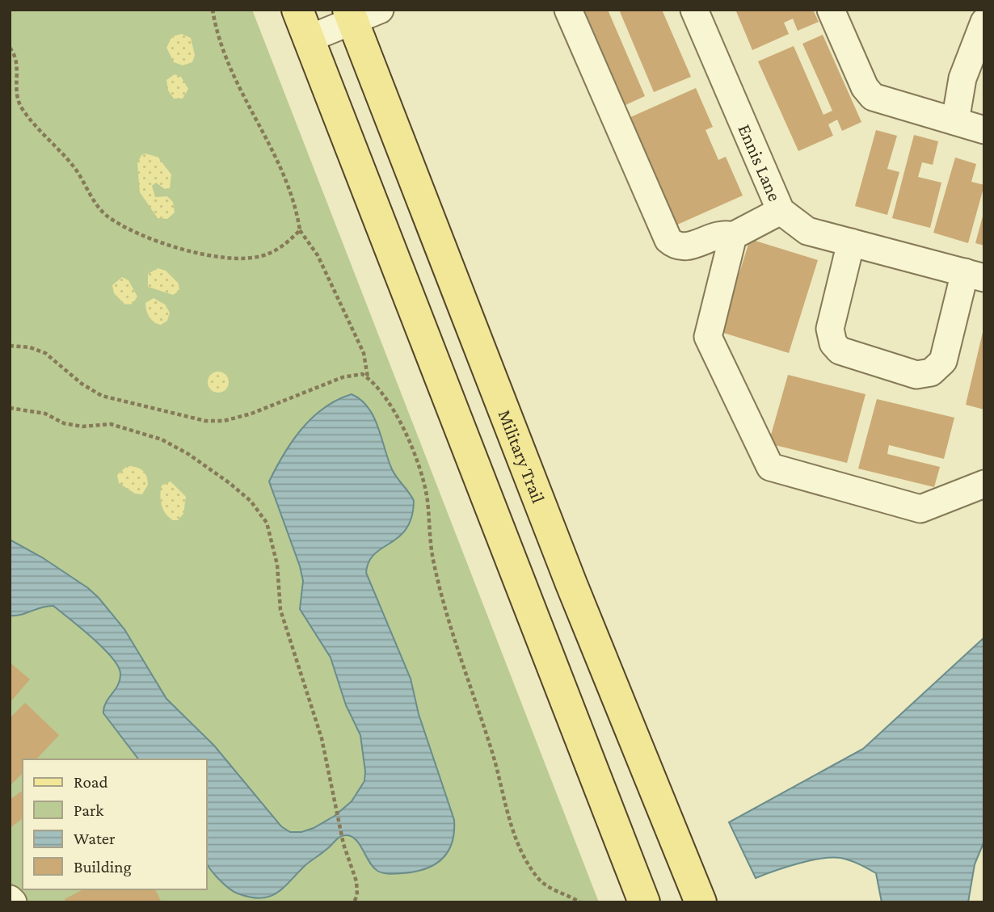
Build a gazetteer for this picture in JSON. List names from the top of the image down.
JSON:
{
  "streets": {
    "main road": ["Military Trail"],
    "street": ["Ennis Lane"]
  },
  "legend": [
    "Road",
    "Park",
    "Water",
    "Building"
  ]
}
